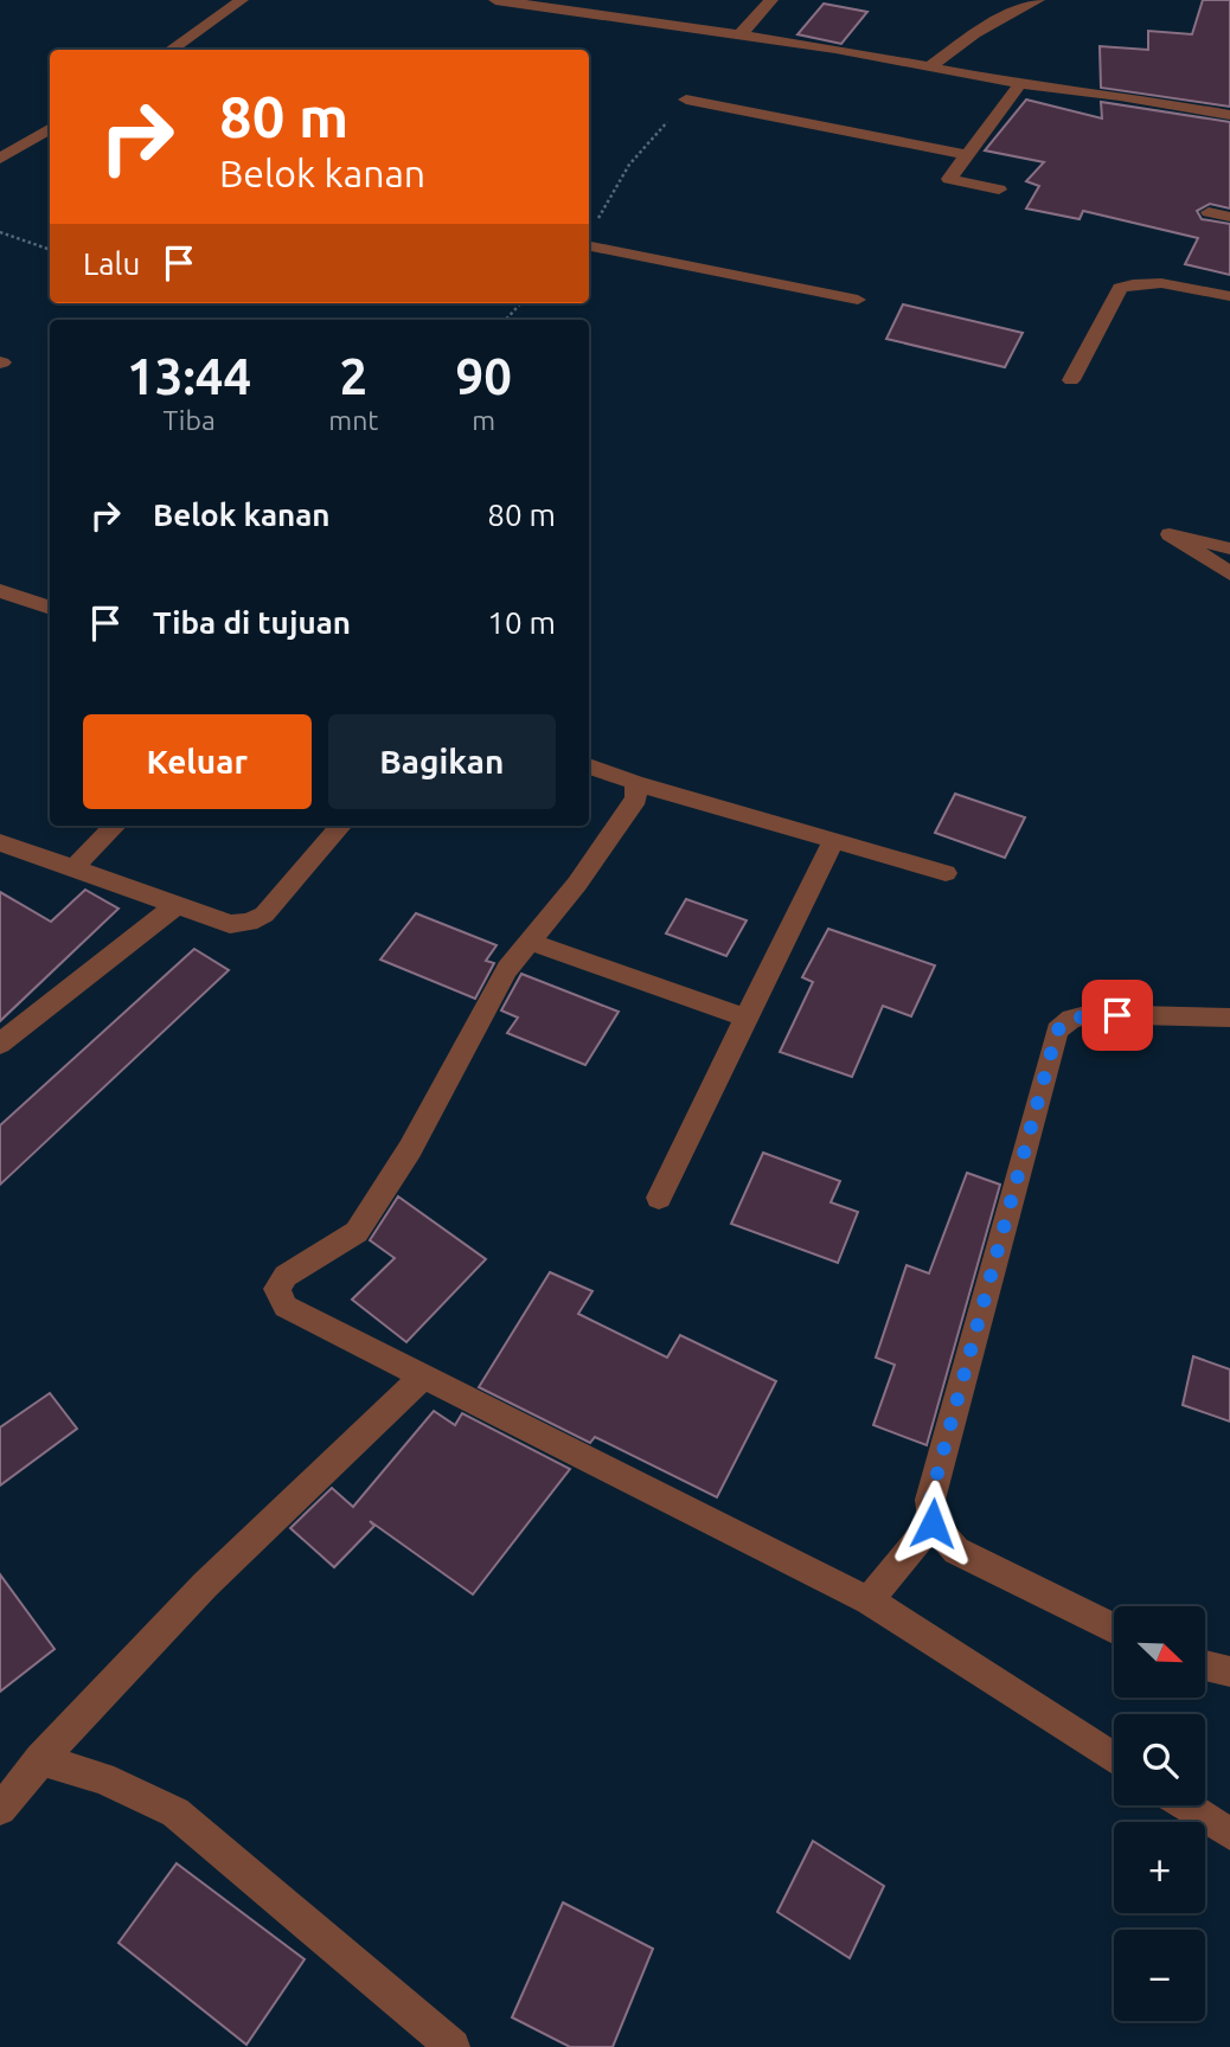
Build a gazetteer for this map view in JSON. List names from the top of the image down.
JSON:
{
  "north": "bottom right",
  "page": {
    "turn": ["80 m", "Belok kanan"],
    "then": "Lalu",
    "eta": [
      "13:44",
      "Tiba",
      "2",
      "mnt",
      "90",
      "m"
    ],
    "list": [
      {
        "name": "Belok kanan",
        "value": "80 m"
      },
      {
        "name": "Tiba di tujuan",
        "value": "10 m"
      }
    ],
    "buttons": ["Keluar", "Bagikan"],
    "map_buttons": ["+", "−"]
  }
}
